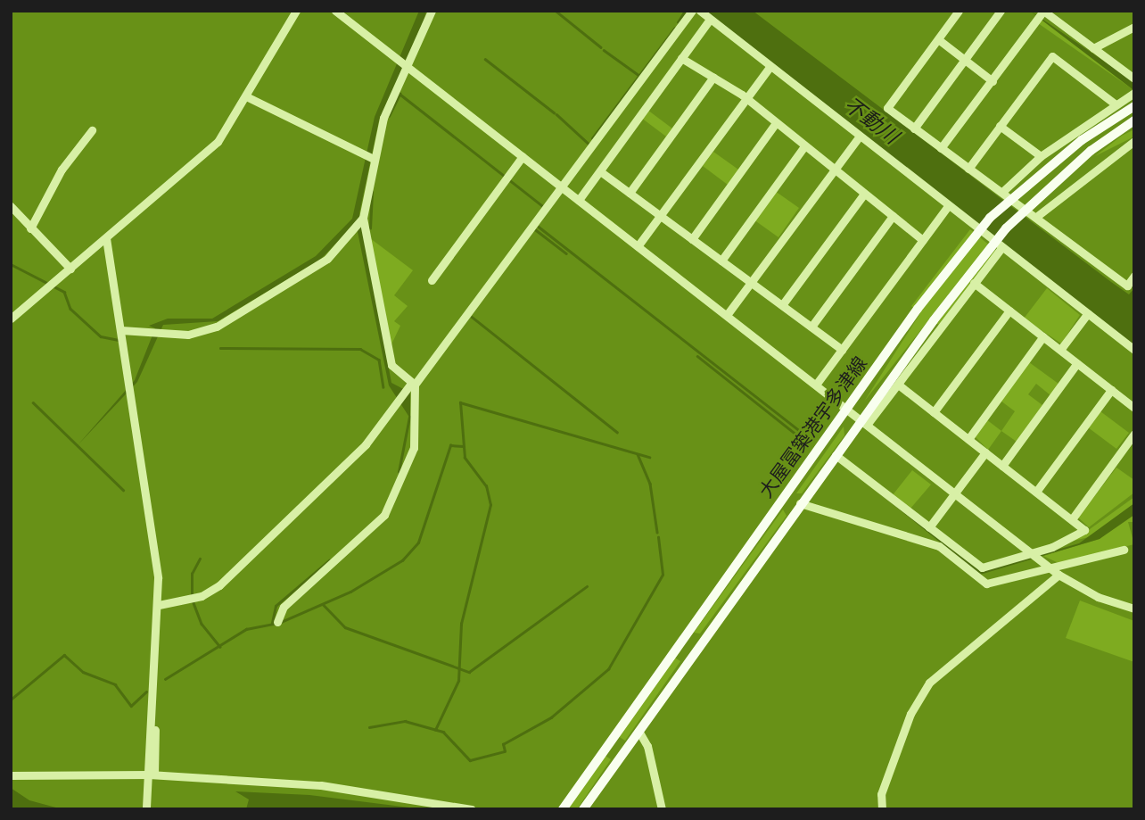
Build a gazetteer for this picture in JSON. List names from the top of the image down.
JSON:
{
  "streets": {
    "main road": ["大屋冨築港宇多津線"]
  },
  "water": ["不動川"]
}
